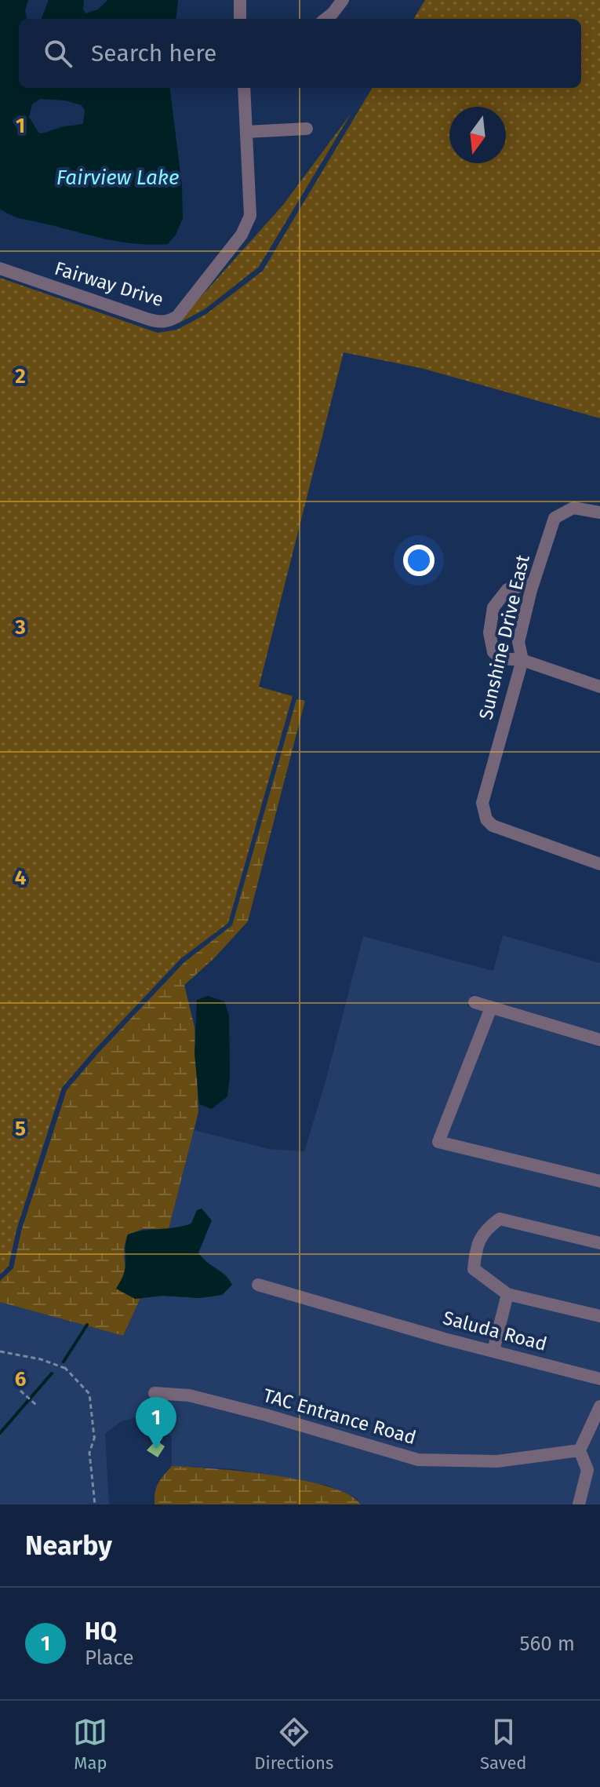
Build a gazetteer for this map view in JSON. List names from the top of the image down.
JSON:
{
  "streets": {
    "street": [
      "Fairway Drive",
      "Sunshine Drive East",
      "Saluda Road",
      "TAC Entrance Road"
    ]
  },
  "water": ["Fairview Lake"],
  "north": "bottom",
  "page": {
    "search": "Search here",
    "pins": "1",
    "heading": "Nearby",
    "list": [
      {
        "mark": "1",
        "name": "HQ",
        "note": "Place",
        "value": "560 m"
      }
    ],
    "nav": ["Map", "Directions", "Saved"]
  },
  "grid": {
    "rows": [
      "1",
      "2",
      "3",
      "4",
      "5",
      "6"
    ]
  }
}
